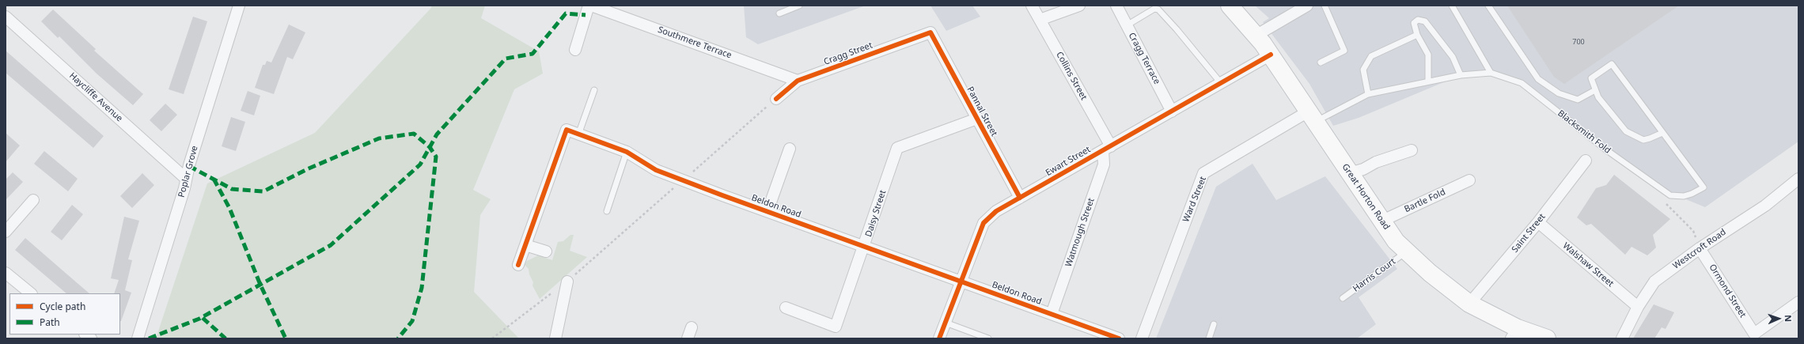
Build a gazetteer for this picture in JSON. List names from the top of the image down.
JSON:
{
  "streets": {
    "main road": ["Great Horton Road"],
    "street": [
      "Southmere Terrace",
      "Cragg Street",
      "Cragg Terrace",
      "Collins Street",
      "Haycliffe Avenue",
      "Pannal Street",
      "Ewart Street",
      "Poplar Grove",
      "Ward Street",
      "Bartle Fold",
      "Beldon Road",
      "Daisy Street",
      "Watmough Street",
      "Saint Street",
      "Westcroft Road",
      "Walshaw Street",
      "Ormond Street"
    ],
    "lane": ["Blacksmith Fold", "Harris Court"]
  },
  "crossings": [
    ["Southmere Terrace", "Cragg Street"],
    ["Cragg Street", "Pannal Street"],
    ["Cragg Terrace", "Ewart Street"],
    ["Collins Street", "Ewart Street"],
    ["Collins Street", "Watmough Street"],
    ["Haycliffe Avenue", "Poplar Grove"],
    ["Pannal Street", "Ewart Street"],
    ["Pannal Street", "Daisy Street"],
    ["Blacksmith Fold", "Great Horton Road"],
    ["Blacksmith Fold", "Ward Street"],
    ["Ewart Street", "Great Horton Road"],
    ["Ewart Street", "Beldon Road"],
    ["Ewart Street", "Watmough Street"],
    ["Great Horton Road", "Ward Street"],
    ["Great Horton Road", "Bartle Fold"],
    ["Great Horton Road", "Saint Street"],
    ["Great Horton Road", "Harris Court"],
    ["Beldon Road", "Daisy Street"],
    ["Beldon Road", "Watmough Street"],
    ["Saint Street", "Walshaw Street"],
    ["Westcroft Road", "Walshaw Street"],
    ["Westcroft Road", "Ormond Street"]
  ],
  "house_numbers": ["700"],
  "legend": ["Cycle path", "Path"],
  "north": "right"
}
